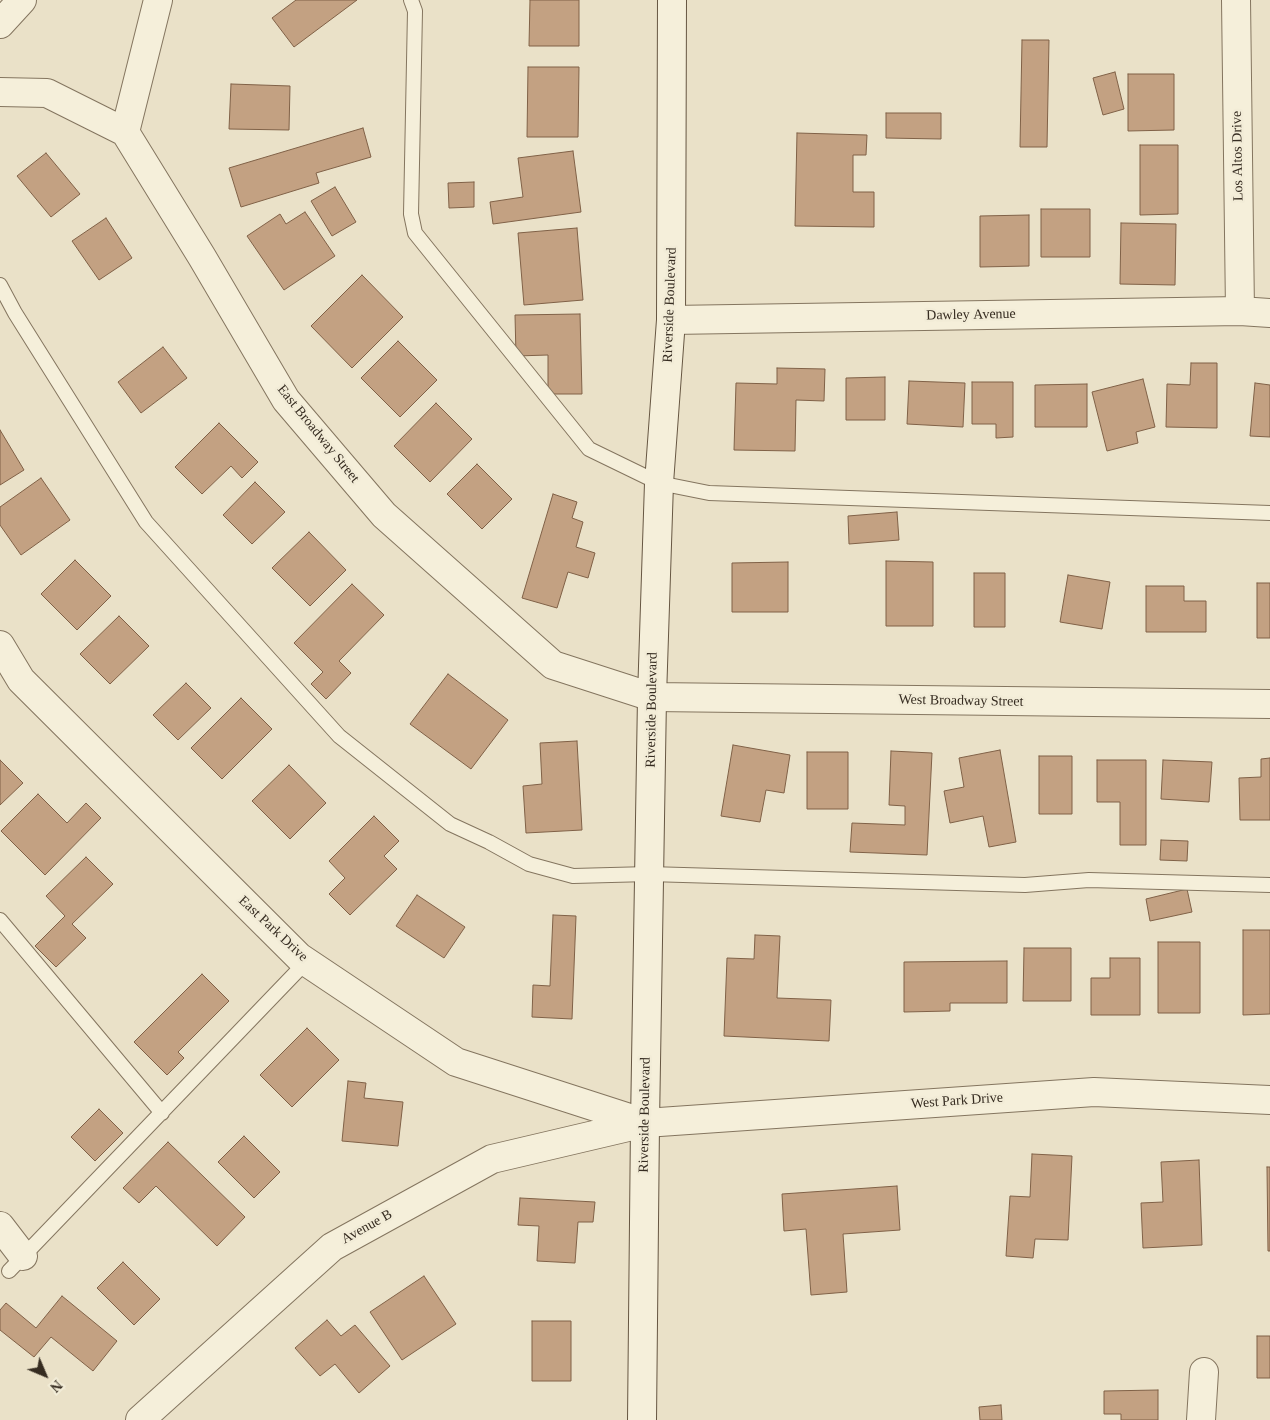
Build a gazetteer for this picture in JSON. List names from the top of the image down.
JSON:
{
  "streets": {
    "street": [
      "Los Altos Drive",
      "Riverside Boulevard",
      "Dawley Avenue",
      "East Broadway Street",
      "West Broadway Street",
      "East Park Drive",
      "West Park Drive",
      "Avenue B"
    ]
  },
  "crossings": [
    ["Los Altos Drive", "Dawley Avenue"],
    ["Riverside Boulevard", "Dawley Avenue"],
    ["Riverside Boulevard", "East Broadway Street"],
    ["Riverside Boulevard", "West Broadway Street"],
    ["Riverside Boulevard", "East Park Drive"],
    ["Riverside Boulevard", "West Park Drive"],
    ["Riverside Boulevard", "Avenue B"],
    ["East Broadway Street", "West Broadway Street"],
    ["East Park Drive", "West Park Drive"],
    ["East Park Drive", "Avenue B"],
    ["West Park Drive", "Avenue B"]
  ],
  "north": "bottom right"
}
